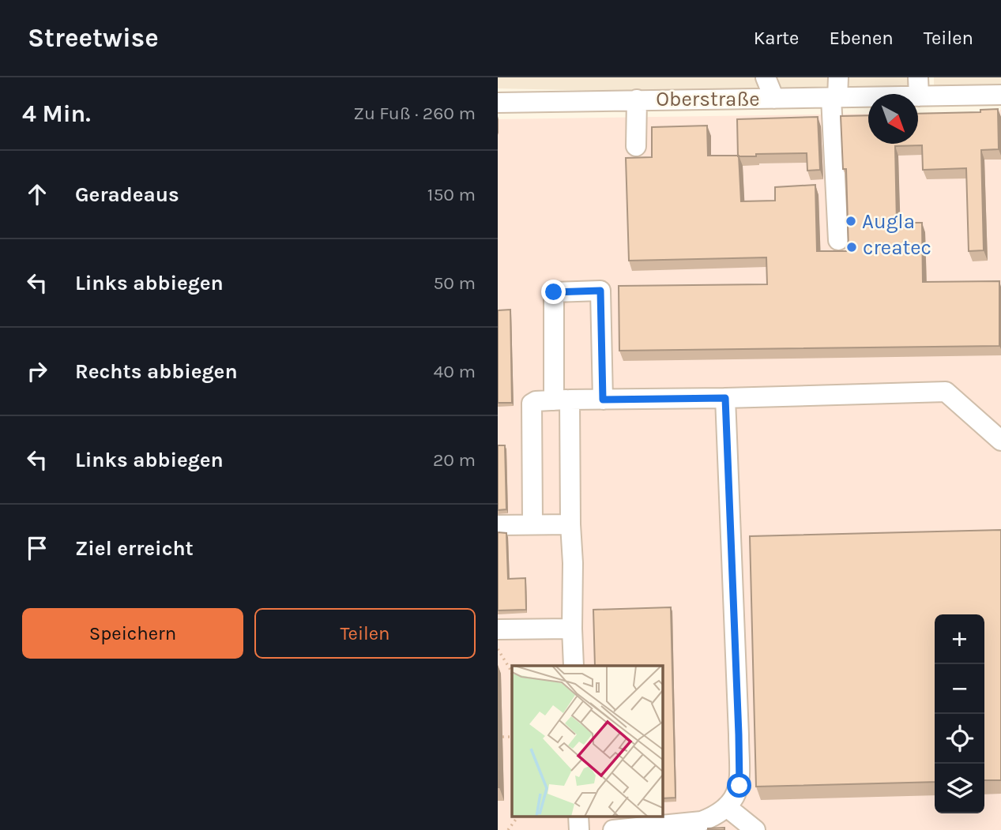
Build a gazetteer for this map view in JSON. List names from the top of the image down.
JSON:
{
  "streets": {
    "street": ["Oberstraße"]
  },
  "places": ["Augla", "createc"],
  "north": "bottom right",
  "page": {
    "header": "Streetwise",
    "nav": ["Karte", "Ebenen", "Teilen"],
    "heading": ["4 Min.", "Zu Fuß · 260 m"],
    "list": [
      ["Geradeaus", "150 m"],
      ["Links abbiegen", "50 m"],
      ["Rechts abbiegen", "40 m"],
      ["Links abbiegen", "20 m"],
      "Ziel erreicht"
    ],
    "buttons": ["Speichern", "Teilen"],
    "map_buttons": ["+", "−"]
  }
}
